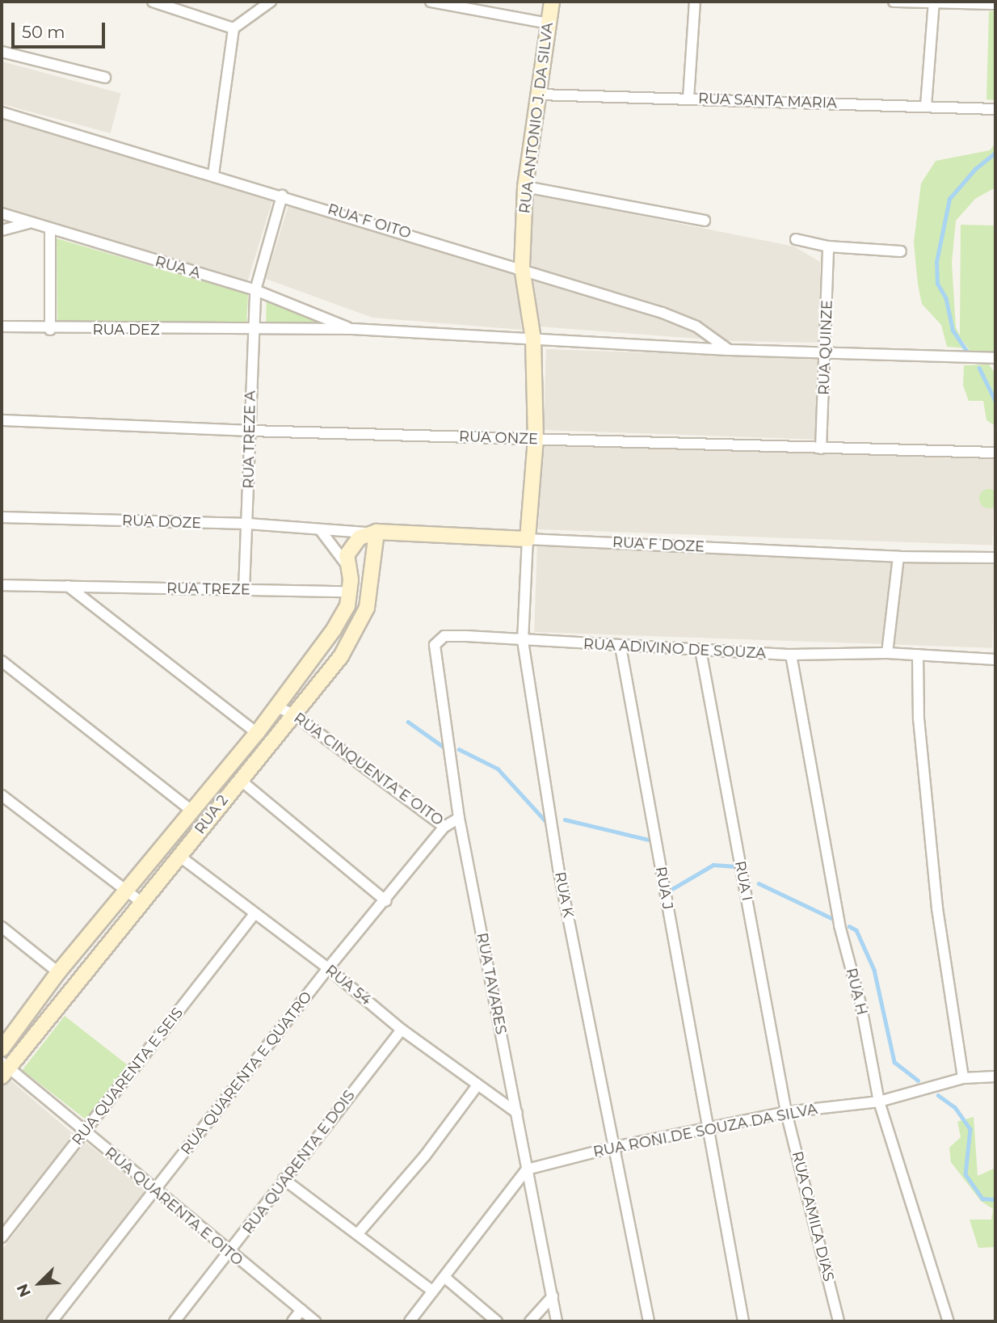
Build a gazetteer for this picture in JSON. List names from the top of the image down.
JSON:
{
  "streets": {
    "street": [
      "RUA SANTA MARIA",
      "RUA ANTONIO J. DA SILVA",
      "RUA F OITO",
      "RUA A",
      "RUA DEZ",
      "RUA QUINZE",
      "RUA ONZE",
      "RUA TREZE A",
      "RUA DOZE",
      "RUA F DOZE",
      "RUA TREZE",
      "RUA ADIVINO DE SOUZA",
      "RUA CINQUENTA E OITO",
      "RUA 2",
      "RUA I",
      "RUA J",
      "RUA K",
      "RUA TAVARES",
      "RUA 54",
      "RUA H",
      "RUA QUARENTA E QUATRO",
      "RUA QUARENTA E SEIS",
      "RUA RONI DE SOUZA DA SILVA",
      "RUA QUARENTA E DOIS",
      "RUA QUARENTA E OITO",
      "RUA CAMILA DIAS"
    ]
  },
  "crossings": [
    ["RUA SANTA MARIA", "RUA ANTONIO J. DA SILVA"],
    ["RUA ANTONIO J. DA SILVA", "RUA F OITO"],
    ["RUA ANTONIO J. DA SILVA", "RUA ONZE"],
    ["RUA ANTONIO J. DA SILVA", "RUA F DOZE"],
    ["RUA ANTONIO J. DA SILVA", "RUA K"],
    ["RUA F OITO", "RUA TREZE A"],
    ["RUA A", "RUA DEZ"],
    ["RUA A", "RUA TREZE A"],
    ["RUA DEZ", "RUA TREZE A"],
    ["RUA QUINZE", "RUA ONZE"],
    ["RUA ONZE", "RUA TREZE A"],
    ["RUA TREZE A", "RUA DOZE"],
    ["RUA TREZE A", "RUA TREZE"],
    ["RUA DOZE", "RUA F DOZE"],
    ["RUA F DOZE", "RUA 2"],
    ["RUA F DOZE", "RUA K"],
    ["RUA TREZE", "RUA 2"],
    ["RUA ADIVINO DE SOUZA", "RUA I"],
    ["RUA ADIVINO DE SOUZA", "RUA J"],
    ["RUA ADIVINO DE SOUZA", "RUA K"],
    ["RUA ADIVINO DE SOUZA", "RUA TAVARES"],
    ["RUA ADIVINO DE SOUZA", "RUA H"],
    ["RUA CINQUENTA E OITO", "RUA 2"],
    ["RUA CINQUENTA E OITO", "RUA TAVARES"],
    ["RUA CINQUENTA E OITO", "RUA QUARENTA E QUATRO"],
    ["RUA 2", "RUA 54"],
    ["RUA 2", "RUA QUARENTA E OITO"],
    ["RUA I", "RUA RONI DE SOUZA DA SILVA"],
    ["RUA I", "RUA CAMILA DIAS"],
    ["RUA J", "RUA RONI DE SOUZA DA SILVA"],
    ["RUA K", "RUA RONI DE SOUZA DA SILVA"],
    ["RUA TAVARES", "RUA 54"],
    ["RUA TAVARES", "RUA RONI DE SOUZA DA SILVA"],
    ["RUA 54", "RUA QUARENTA E QUATRO"],
    ["RUA 54", "RUA QUARENTA E SEIS"],
    ["RUA 54", "RUA QUARENTA E DOIS"],
    ["RUA H", "RUA RONI DE SOUZA DA SILVA"],
    ["RUA QUARENTA E QUATRO", "RUA QUARENTA E OITO"],
    ["RUA QUARENTA E SEIS", "RUA QUARENTA E OITO"],
    ["RUA RONI DE SOUZA DA SILVA", "RUA CAMILA DIAS"],
    ["RUA QUARENTA E DOIS", "RUA QUARENTA E OITO"]
  ],
  "scale_bar": "50 m",
  "north": "bottom left"
}
